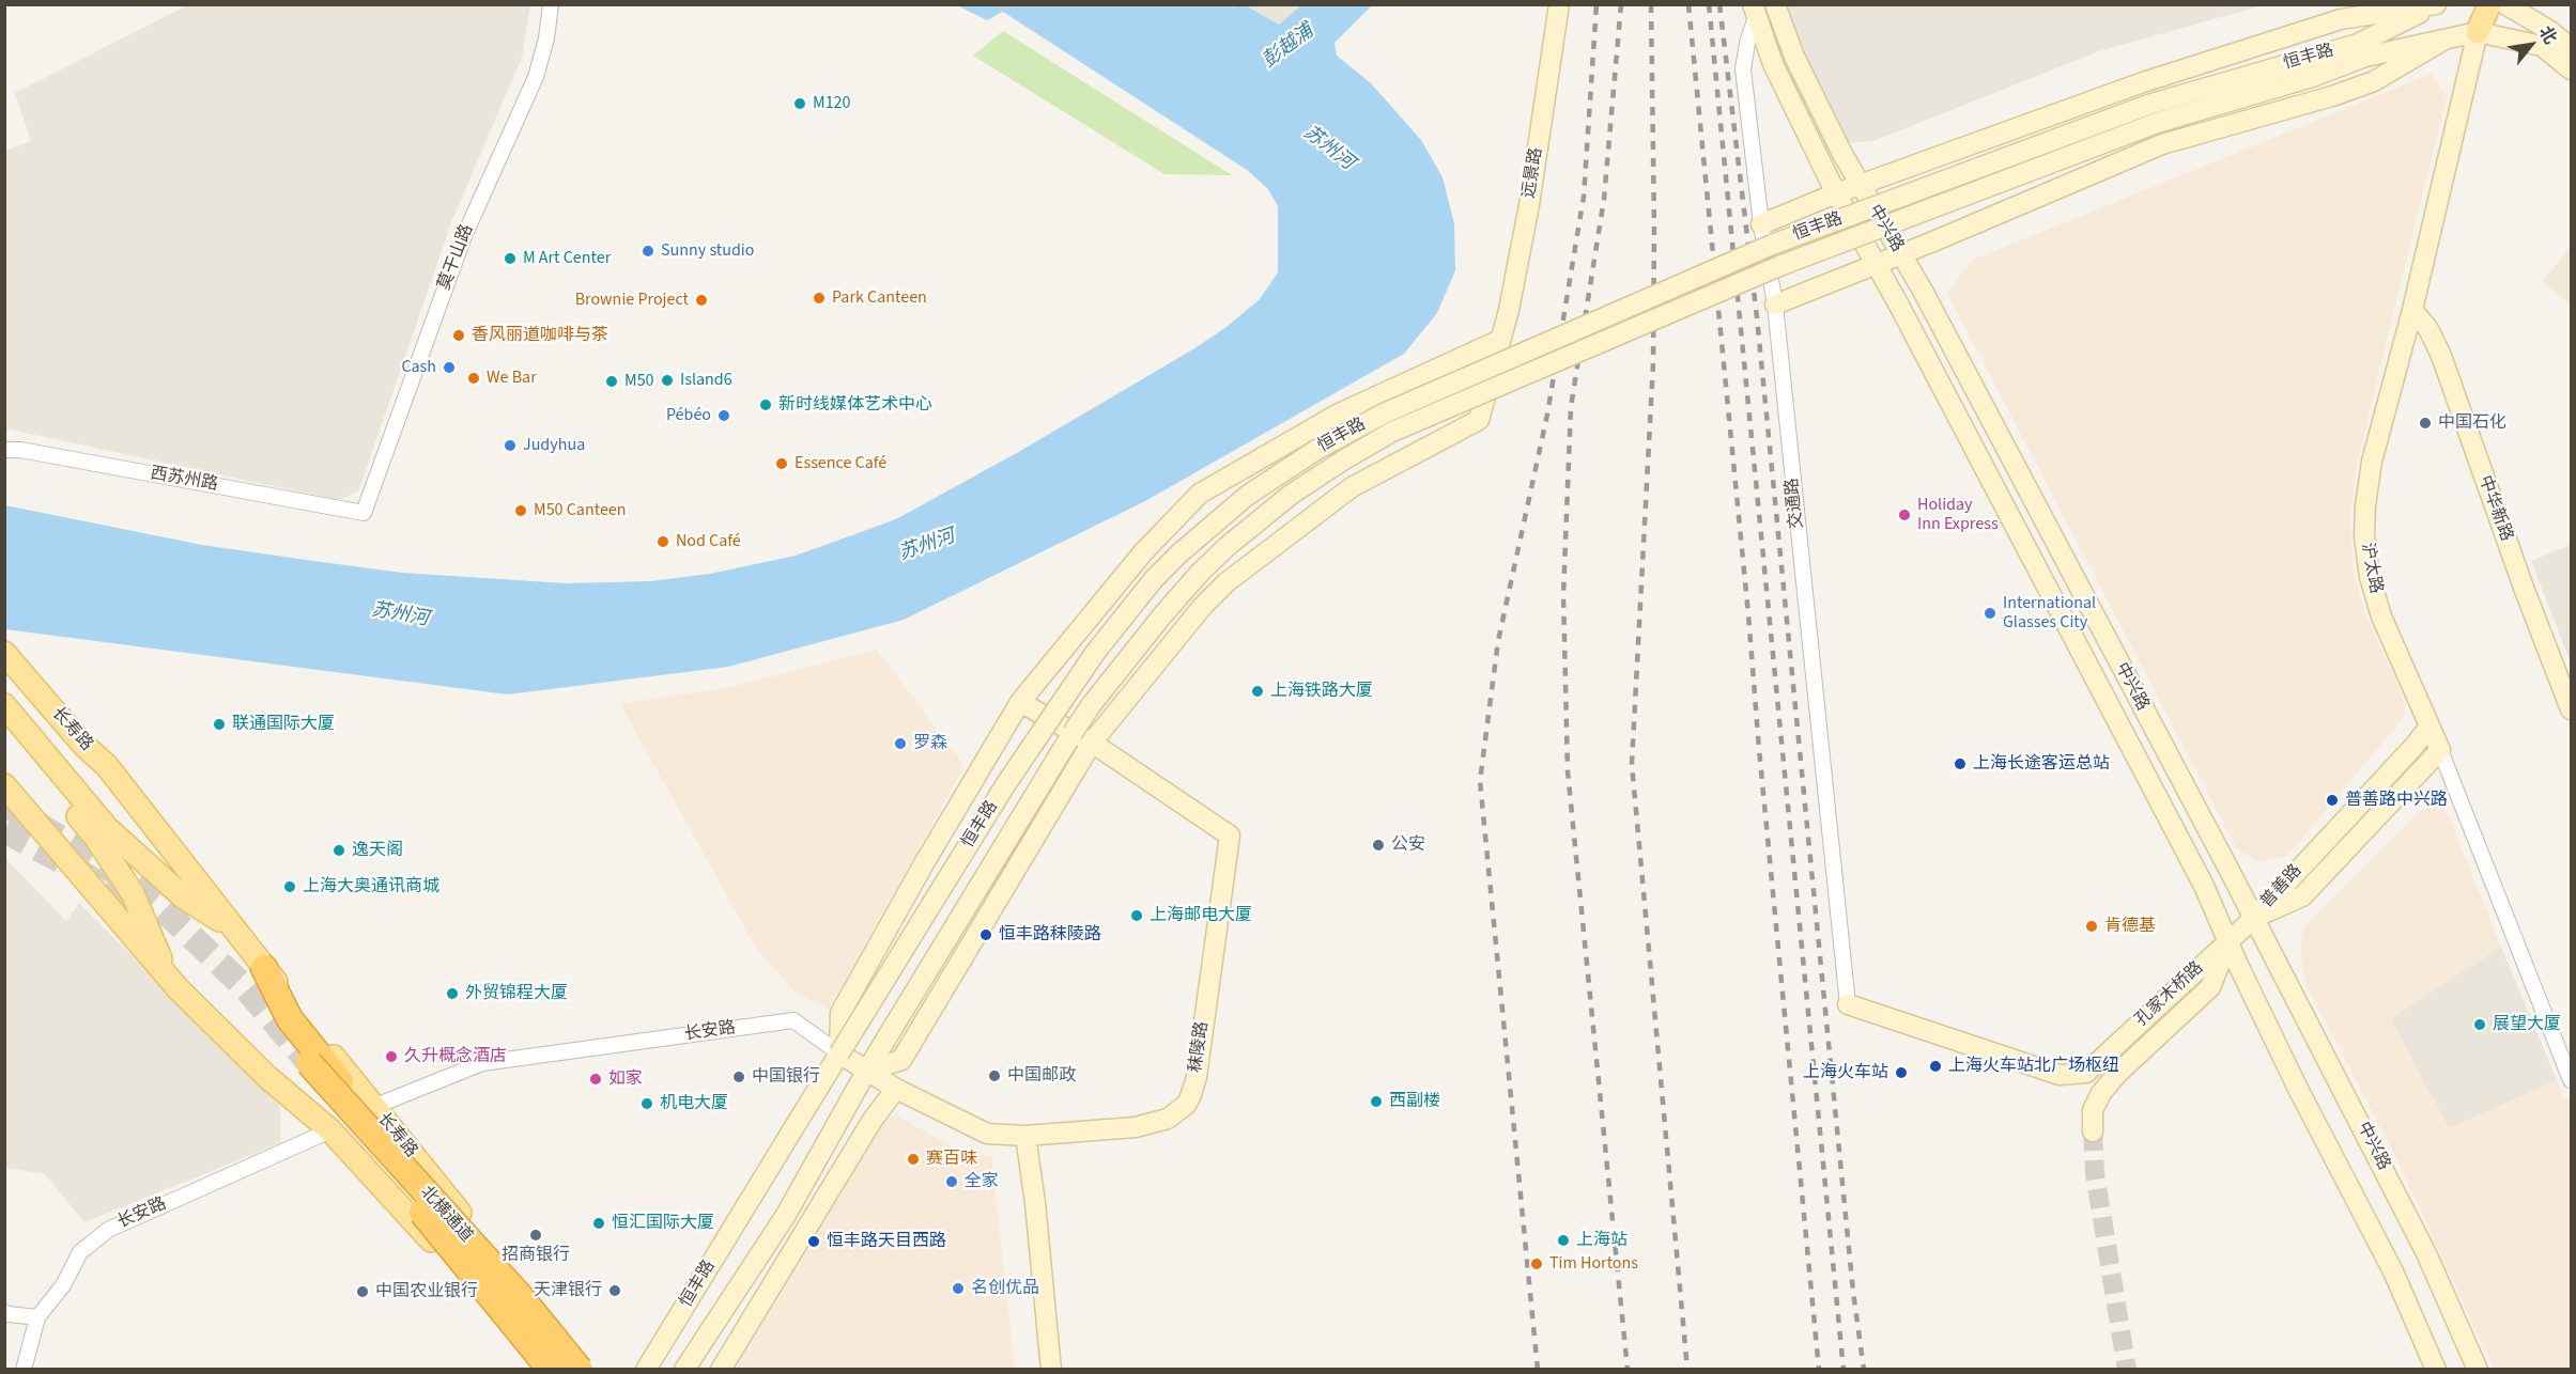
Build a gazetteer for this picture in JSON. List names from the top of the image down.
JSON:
{
  "streets": {
    "highway": ["北横通道"],
    "main road": [
      "恒丰路",
      "远景路",
      "中兴路",
      "中华新路",
      "沪太路",
      "长寿路",
      "普善路",
      "孔家木桥路",
      "长安路",
      "秣陵路"
    ],
    "street": ["莫干山路", "西苏州路", "交通路"]
  },
  "crossings": [
    ["恒丰路", "远景路"],
    ["恒丰路", "中兴路"],
    ["恒丰路", "交通路"],
    ["恒丰路", "沪太路"],
    ["恒丰路", "长安路"],
    ["远景路", "长安路"],
    ["远景路", "秣陵路"],
    ["中兴路", "交通路"],
    ["中兴路", "普善路"],
    ["中兴路", "孔家木桥路"],
    ["莫干山路", "西苏州路"],
    ["交通路", "孔家木桥路"],
    ["中华新路", "沪太路"],
    ["沪太路", "普善路"],
    ["长寿路", "长安路"],
    ["普善路", "孔家木桥路"],
    ["长安路", "秣陵路"]
  ],
  "water": ["彭越浦", "苏州河"],
  "places": [
    "M120",
    "Sunny studio",
    "M Art Center",
    "Park Canteen",
    "Brownie Project",
    "香风丽道咖啡与茶",
    "Cash",
    "We Bar",
    "Island6",
    "M50",
    "新时线媒体艺术中心",
    "Pébéo",
    "中国石化",
    "Judyhua",
    "Essence Café",
    "M50 Canteen",
    "Holiday Inn Express",
    "Nod Café",
    "International Glasses City",
    "上海铁路大厦",
    "联通国际大厦",
    "罗森",
    "上海长途客运总站",
    "普善路中兴路",
    "公安",
    "逸天阁",
    "上海大奥通讯商城",
    "上海邮电大厦",
    "肯德基",
    "恒丰路秣陵路",
    "外贸锦程大厦",
    "展望大厦",
    "久升概念酒店",
    "上海火车站北广场枢纽",
    "上海火车站",
    "中国邮政",
    "中国银行",
    "如家",
    "西副楼",
    "机电大厦",
    "赛百味",
    "全家",
    "恒汇国际大厦",
    "招商银行",
    "上海站",
    "恒丰路天目西路",
    "Tim Hortons",
    "名创优品",
    "天津银行",
    "中国农业银行"
  ],
  "north": "top right"
}
